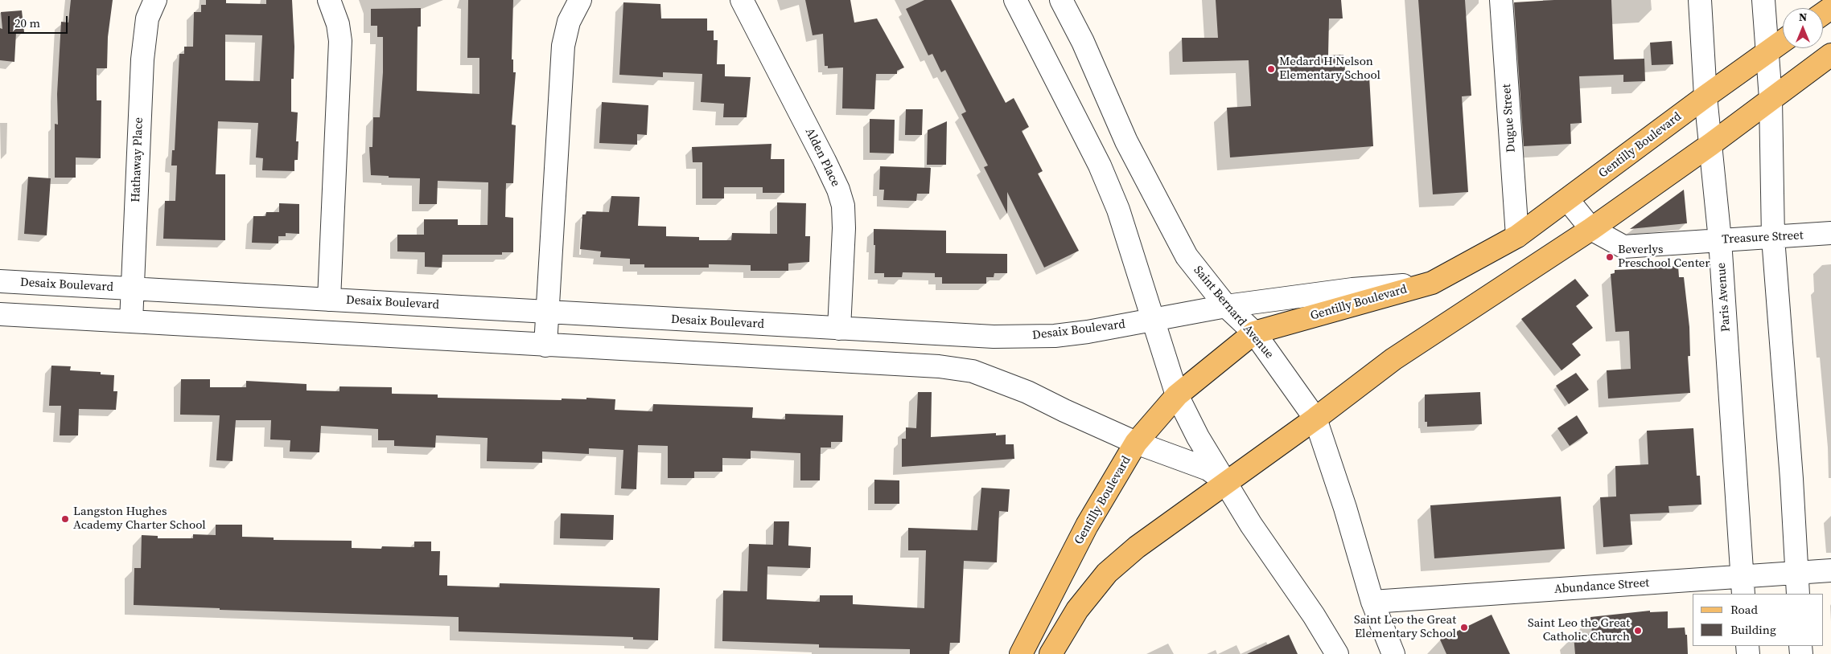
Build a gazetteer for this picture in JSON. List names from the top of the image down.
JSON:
{
  "streets": {
    "main road": ["Gentilly Boulevard"],
    "street": [
      "Dugue Street",
      "Alden Place",
      "Hathaway Place",
      "Treasure Street",
      "Desaix Boulevard",
      "Paris Avenue",
      "Saint Bernard Avenue",
      "Abundance Street"
    ]
  },
  "crossings": [
    ["Dugue Street", "Gentilly Boulevard"],
    ["Gentilly Boulevard", "Treasure Street"],
    ["Gentilly Boulevard", "Desaix Boulevard"],
    ["Gentilly Boulevard", "Paris Avenue"],
    ["Gentilly Boulevard", "Saint Bernard Avenue"],
    ["Alden Place", "Desaix Boulevard"],
    ["Hathaway Place", "Desaix Boulevard"],
    ["Treasure Street", "Paris Avenue"],
    ["Desaix Boulevard", "Saint Bernard Avenue"],
    ["Paris Avenue", "Abundance Street"],
    ["Saint Bernard Avenue", "Abundance Street"]
  ],
  "places": [
    "Medard H Nelson Elementary School",
    "Beverlys Preschool Center",
    "Langston Hughes Academy Charter School",
    "Saint Leo the Great Elementary School",
    "Saint Leo the Great Catholic Church"
  ],
  "legend": ["Road", "Building"],
  "scale_bar": "20 m",
  "north": "top"
}
